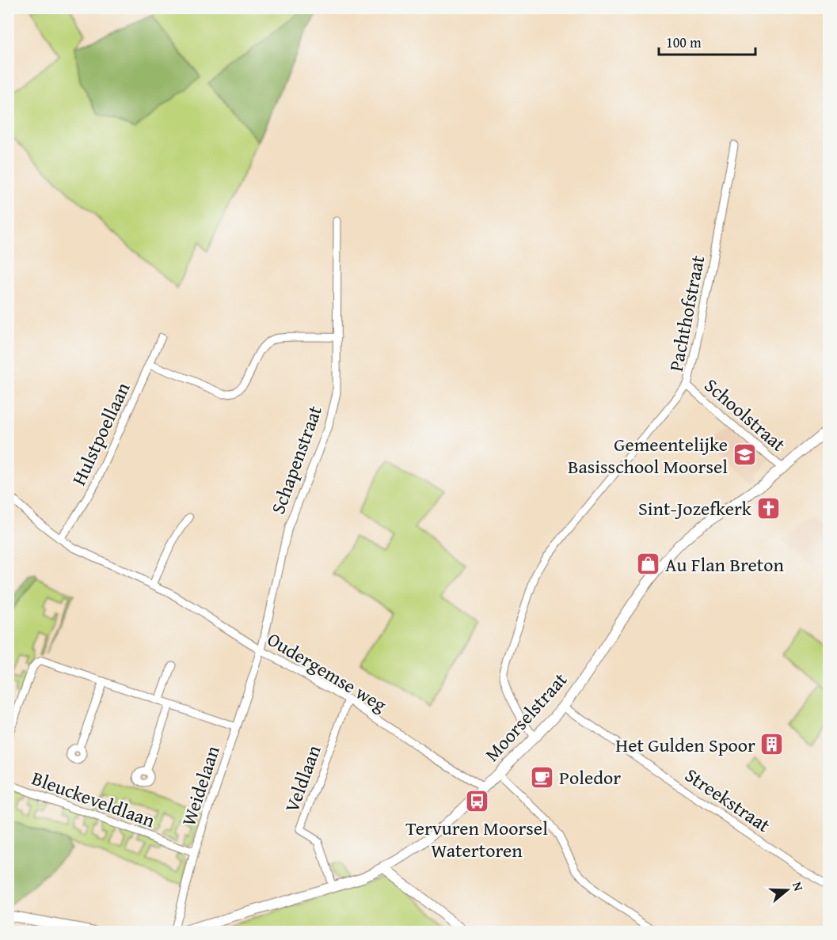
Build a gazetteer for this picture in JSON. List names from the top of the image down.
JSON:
{
  "streets": {
    "street": [
      "Pachthofstraat",
      "Schoolstraat",
      "Hulstpoellaan",
      "Schapenstraat",
      "Oudergemse weg",
      "Moorselstraat",
      "Veldlaan",
      "Weidelaan",
      "Bleuckeveldlaan",
      "Streekstraat"
    ]
  },
  "crossings": [
    ["Pachthofstraat", "Schoolstraat"],
    ["Pachthofstraat", "Moorselstraat"],
    ["Schoolstraat", "Moorselstraat"],
    ["Hulstpoellaan", "Oudergemse weg"],
    ["Schapenstraat", "Oudergemse weg"],
    ["Schapenstraat", "Weidelaan"],
    ["Oudergemse weg", "Moorselstraat"],
    ["Oudergemse weg", "Veldlaan"],
    ["Oudergemse weg", "Weidelaan"],
    ["Moorselstraat", "Veldlaan"],
    ["Moorselstraat", "Streekstraat"],
    ["Weidelaan", "Bleuckeveldlaan"]
  ],
  "places": {
    "school or university": ["Gemeentelijke Basisschool Moorsel"],
    "church": ["Sint-Jozefkerk"],
    "shop": ["Au Flan Breton"],
    "building": ["Het Gulden Spoor"],
    "cafe": ["Poledor"],
    "bus stop": ["Tervuren Moorsel Watertoren"]
  },
  "scale_bar": "100 m",
  "north": "right"
}
